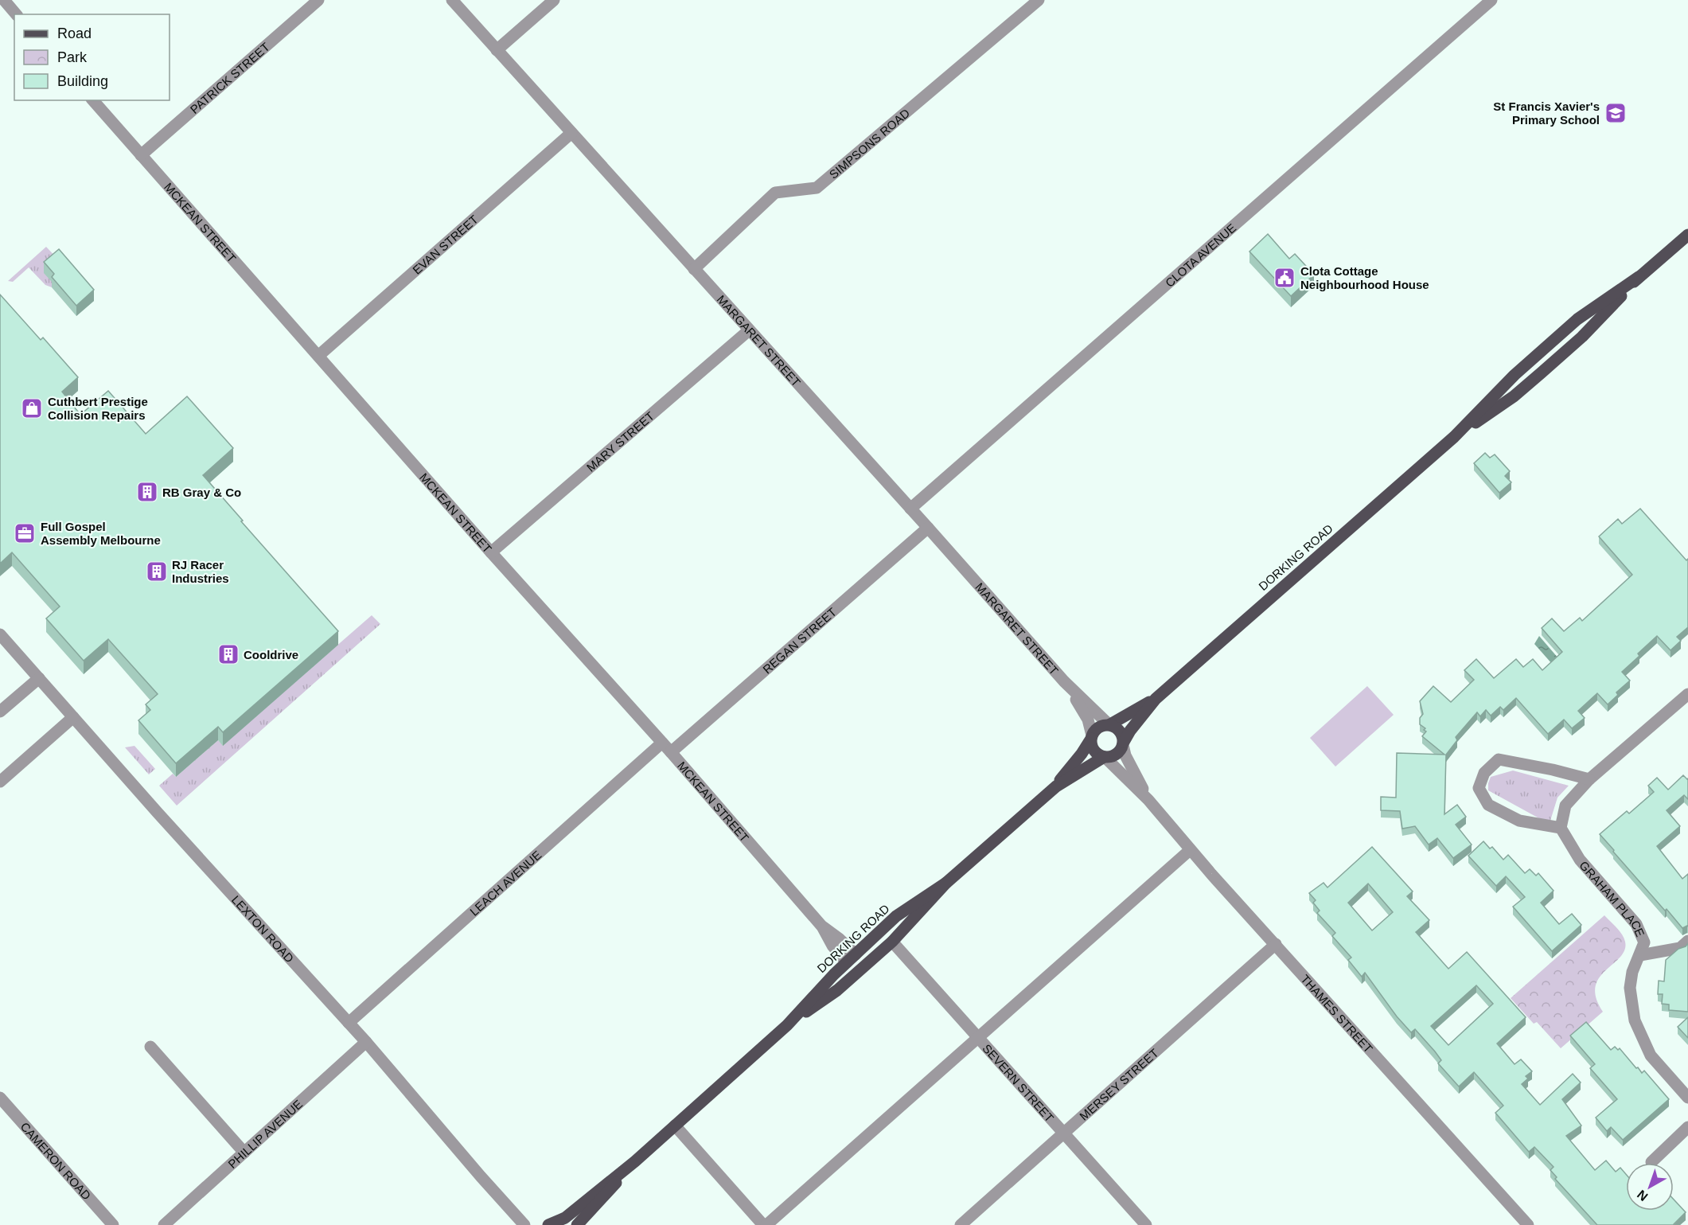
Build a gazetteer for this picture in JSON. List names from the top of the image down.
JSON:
{
  "streets": {
    "main road": ["DORKING ROAD"],
    "street": [
      "PATRICK STREET",
      "SIMPSONS ROAD",
      "MCKEAN STREET",
      "EVAN STREET",
      "CLOTA AVENUE",
      "MARGARET STREET",
      "MARY STREET",
      "REGAN STREET",
      "LEACH AVENUE",
      "GRAHAM PLACE",
      "LEXTON ROAD",
      "THAMES STREET",
      "SEVERN STREET",
      "MERSEY STREET",
      "PHILLIP AVENUE",
      "CAMERON ROAD"
    ]
  },
  "crossings": [
    ["PATRICK STREET", "MCKEAN STREET"],
    ["SIMPSONS ROAD", "MARGARET STREET"],
    ["MCKEAN STREET", "EVAN STREET"],
    ["MCKEAN STREET", "MARY STREET"],
    ["MCKEAN STREET", "DORKING ROAD"],
    ["MCKEAN STREET", "REGAN STREET"],
    ["MCKEAN STREET", "LEACH AVENUE"],
    ["EVAN STREET", "MARGARET STREET"],
    ["CLOTA AVENUE", "MARGARET STREET"],
    ["MARGARET STREET", "MARY STREET"],
    ["MARGARET STREET", "DORKING ROAD"],
    ["MARGARET STREET", "REGAN STREET"],
    ["MARGARET STREET", "THAMES STREET"],
    ["DORKING ROAD", "THAMES STREET"],
    ["DORKING ROAD", "SEVERN STREET"],
    ["LEACH AVENUE", "LEXTON ROAD"],
    ["LEXTON ROAD", "PHILLIP AVENUE"],
    ["THAMES STREET", "MERSEY STREET"],
    ["SEVERN STREET", "MERSEY STREET"]
  ],
  "places": {
    "school or university": ["St Francis Xavier's Primary School"],
    "public building": ["Clota Cottage Neighbourhood House"],
    "shop": ["Cuthbert Prestige Collision Repairs"],
    "building": ["RB Gray & Co", "RJ Racer Industries", "Cooldrive"],
    "office": ["Full Gospel Assembly Melbourne"]
  },
  "legend": ["Road", "Park", "Building"],
  "north": "bottom left"
}
